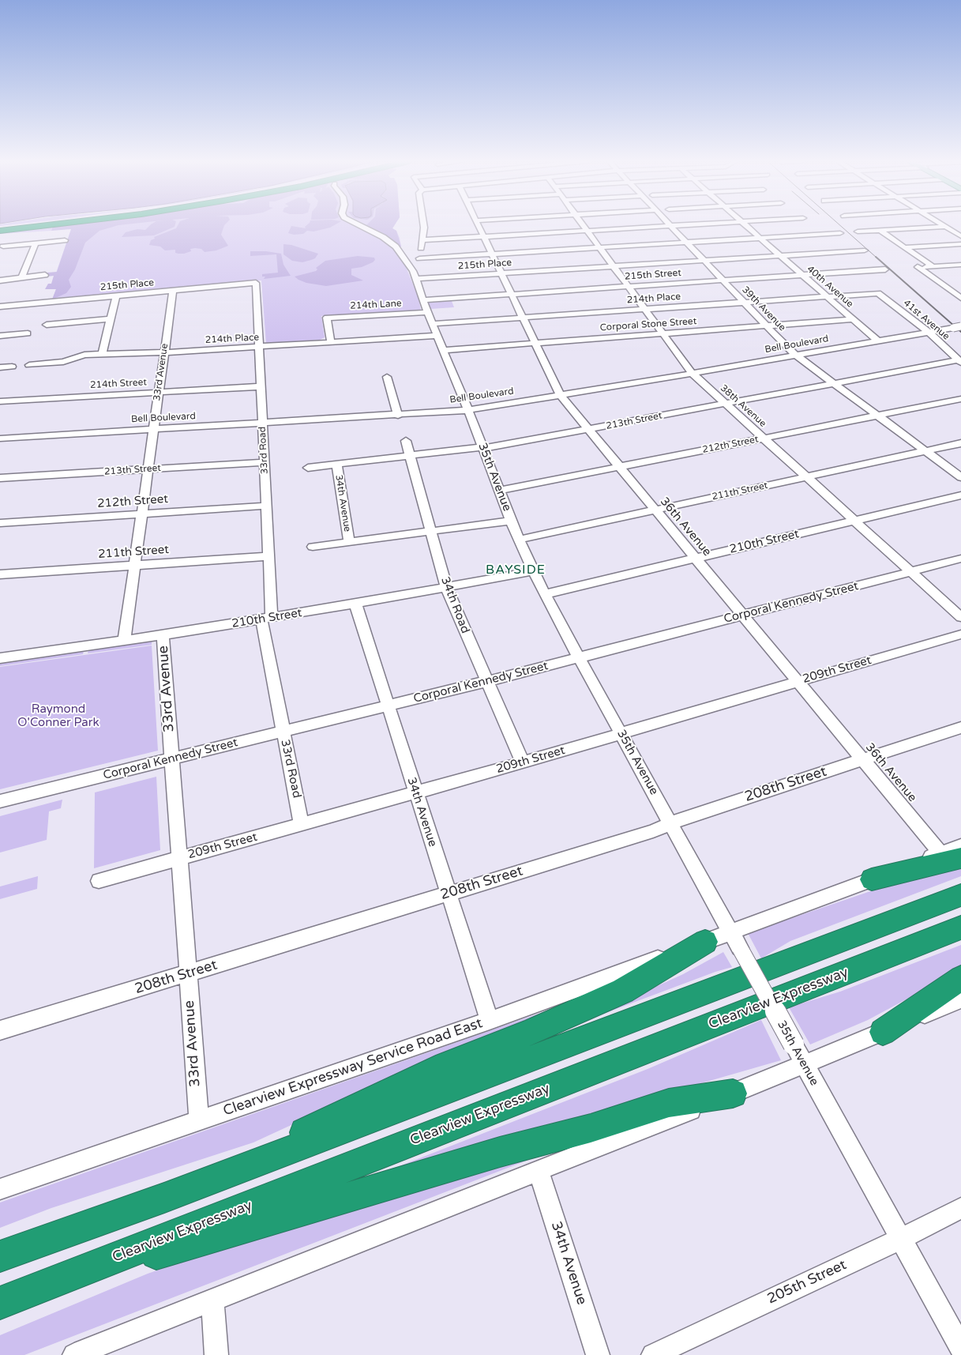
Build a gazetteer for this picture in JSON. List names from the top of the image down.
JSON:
{
  "streets": {
    "highway": ["Clearview Expressway"],
    "street": [
      "215th Place",
      "215th Street",
      "40th Avenue",
      "214th Place",
      "214th Lane",
      "39th Avenue",
      "41st Avenue",
      "Corporal Stone Street",
      "Bell Boulevard",
      "33rd Avenue",
      "214th Street",
      "38th Avenue",
      "213th Street",
      "212th Street",
      "33rd Road",
      "35th Avenue",
      "211th Street",
      "34th Avenue",
      "36th Avenue",
      "210th Street",
      "Corporal Kennedy Street",
      "34th Road",
      "209th Street",
      "208th Street",
      "Clearview Expressway Service Road East",
      "205th Street"
    ]
  },
  "crossings": [
    ["215th Place", "40th Avenue"],
    ["215th Place", "39th Avenue"],
    ["215th Place", "33rd Avenue"],
    ["215th Place", "38th Avenue"],
    ["215th Place", "33rd Road"],
    ["215th Place", "35th Avenue"],
    ["215th Place", "36th Avenue"],
    ["215th Street", "40th Avenue"],
    ["215th Street", "39th Avenue"],
    ["215th Street", "38th Avenue"],
    ["215th Street", "35th Avenue"],
    ["215th Street", "36th Avenue"],
    ["40th Avenue", "214th Place"],
    ["40th Avenue", "Corporal Stone Street"],
    ["40th Avenue", "Bell Boulevard"],
    ["214th Place", "214th Lane"],
    ["214th Place", "39th Avenue"],
    ["214th Place", "41st Avenue"],
    ["214th Place", "33rd Avenue"],
    ["214th Place", "38th Avenue"],
    ["214th Place", "33rd Road"],
    ["214th Place", "35th Avenue"],
    ["214th Place", "36th Avenue"],
    ["214th Lane", "35th Avenue"],
    ["39th Avenue", "Corporal Stone Street"],
    ["39th Avenue", "Bell Boulevard"],
    ["39th Avenue", "213th Street"],
    ["39th Avenue", "212th Street"],
    ["39th Avenue", "211th Street"],
    ["41st Avenue", "Bell Boulevard"],
    ["41st Avenue", "213th Street"],
    ["Corporal Stone Street", "38th Avenue"],
    ["Corporal Stone Street", "35th Avenue"],
    ["Corporal Stone Street", "36th Avenue"],
    ["Bell Boulevard", "33rd Avenue"],
    ["Bell Boulevard", "38th Avenue"],
    ["Bell Boulevard", "33rd Road"],
    ["Bell Boulevard", "35th Avenue"],
    ["Bell Boulevard", "36th Avenue"],
    ["33rd Avenue", "214th Street"],
    ["33rd Avenue", "213th Street"],
    ["33rd Avenue", "212th Street"],
    ["33rd Avenue", "211th Street"],
    ["33rd Avenue", "210th Street"],
    ["33rd Avenue", "Corporal Kennedy Street"],
    ["33rd Avenue", "209th Street"],
    ["33rd Avenue", "208th Street"],
    ["33rd Avenue", "Clearview Expressway Service Road East"],
    ["214th Street", "33rd Road"],
    ["38th Avenue", "213th Street"],
    ["38th Avenue", "212th Street"],
    ["38th Avenue", "211th Street"],
    ["38th Avenue", "210th Street"],
    ["38th Avenue", "Corporal Kennedy Street"],
    ["213th Street", "33rd Road"],
    ["213th Street", "35th Avenue"],
    ["213th Street", "34th Avenue"],
    ["213th Street", "36th Avenue"],
    ["213th Street", "34th Road"],
    ["212th Street", "33rd Road"],
    ["212th Street", "35th Avenue"],
    ["212th Street", "36th Avenue"],
    ["33rd Road", "211th Street"],
    ["33rd Road", "210th Street"],
    ["33rd Road", "Corporal Kennedy Street"],
    ["33rd Road", "209th Street"],
    ["35th Avenue", "211th Street"],
    ["35th Avenue", "210th Street"],
    ["35th Avenue", "Corporal Kennedy Street"],
    ["35th Avenue", "209th Street"],
    ["35th Avenue", "208th Street"],
    ["35th Avenue", "205th Street"],
    ["211th Street", "36th Avenue"],
    ["34th Avenue", "210th Street"],
    ["34th Avenue", "Corporal Kennedy Street"],
    ["34th Avenue", "209th Street"],
    ["34th Avenue", "208th Street"],
    ["34th Avenue", "Clearview Expressway Service Road East"],
    ["36th Avenue", "210th Street"],
    ["36th Avenue", "Corporal Kennedy Street"],
    ["36th Avenue", "209th Street"],
    ["36th Avenue", "208th Street"],
    ["210th Street", "34th Road"],
    ["Corporal Kennedy Street", "34th Road"],
    ["34th Road", "209th Street"]
  ],
  "districts": ["BAYSIDE"],
  "parks": ["Raymond O'Conner Park"]
}
